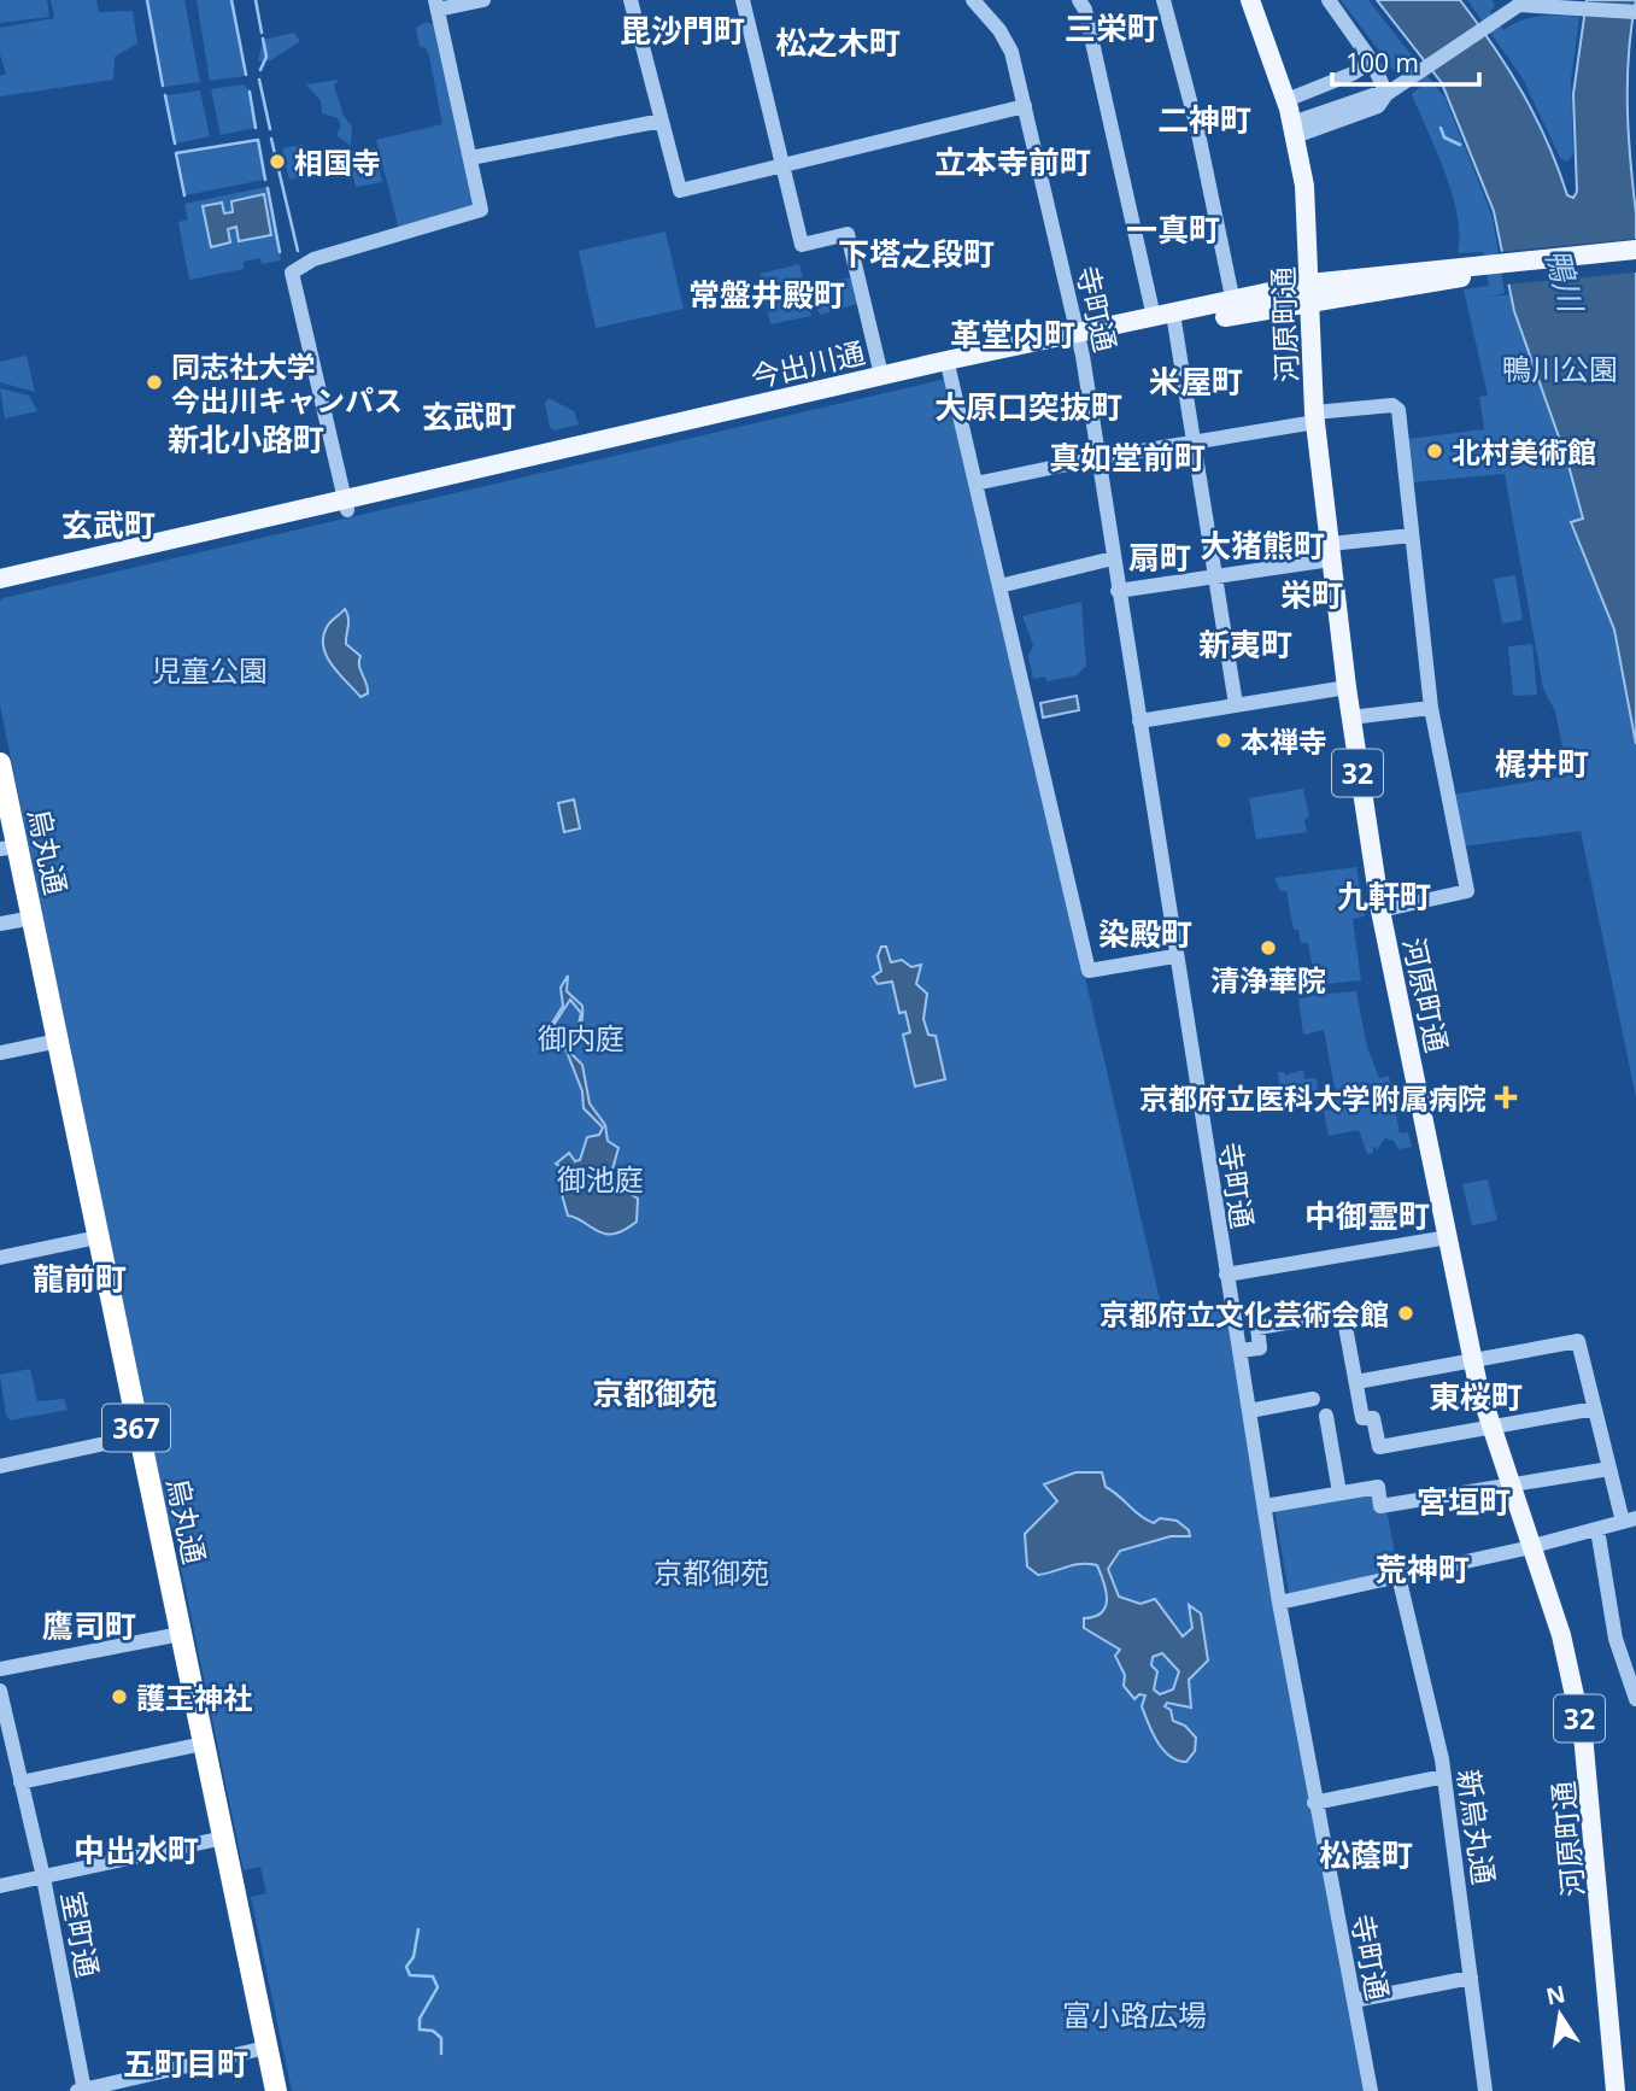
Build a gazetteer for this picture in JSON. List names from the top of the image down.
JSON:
{
  "streets": {
    "highway": ["烏丸通", "367"],
    "main road": ["河原町通", "今出川通", "32"],
    "street": ["寺町通", "新烏丸通", "室町通"]
  },
  "crossings": [
    ["寺町通", "今出川通"],
    ["河原町通", "今出川通"]
  ],
  "districts": [
    "三栄町",
    "毘沙門町",
    "松之木町",
    "二神町",
    "立本寺前町",
    "一真町",
    "下塔之段町",
    "常盤井殿町",
    "革堂内町",
    "米屋町",
    "大原口突抜町",
    "玄武町",
    "新北小路町",
    "真如堂前町",
    "玄武町",
    "大猪熊町",
    "扇町",
    "栄町",
    "新夷町",
    "梶井町",
    "九軒町",
    "染殿町",
    "中御霊町",
    "龍前町",
    "京都御苑",
    "東桜町",
    "宮垣町",
    "荒神町",
    "鷹司町",
    "中出水町",
    "松蔭町",
    "五町目町"
  ],
  "water": ["鴨川"],
  "parks": [
    "鴨川公園",
    "児童公園",
    "御内庭",
    "御池庭",
    "京都御苑",
    "富小路広場"
  ],
  "places": {
    "other": [
      "相国寺",
      "同志社大学 今出川キャンパス",
      "北村美術館",
      "本禅寺",
      "清浄華院",
      "京都府立文化芸術会館",
      "護王神社"
    ],
    "health": ["京都府立医科大学附属病院"]
  },
  "scale_bar": "100 m",
  "north": "top"
}
